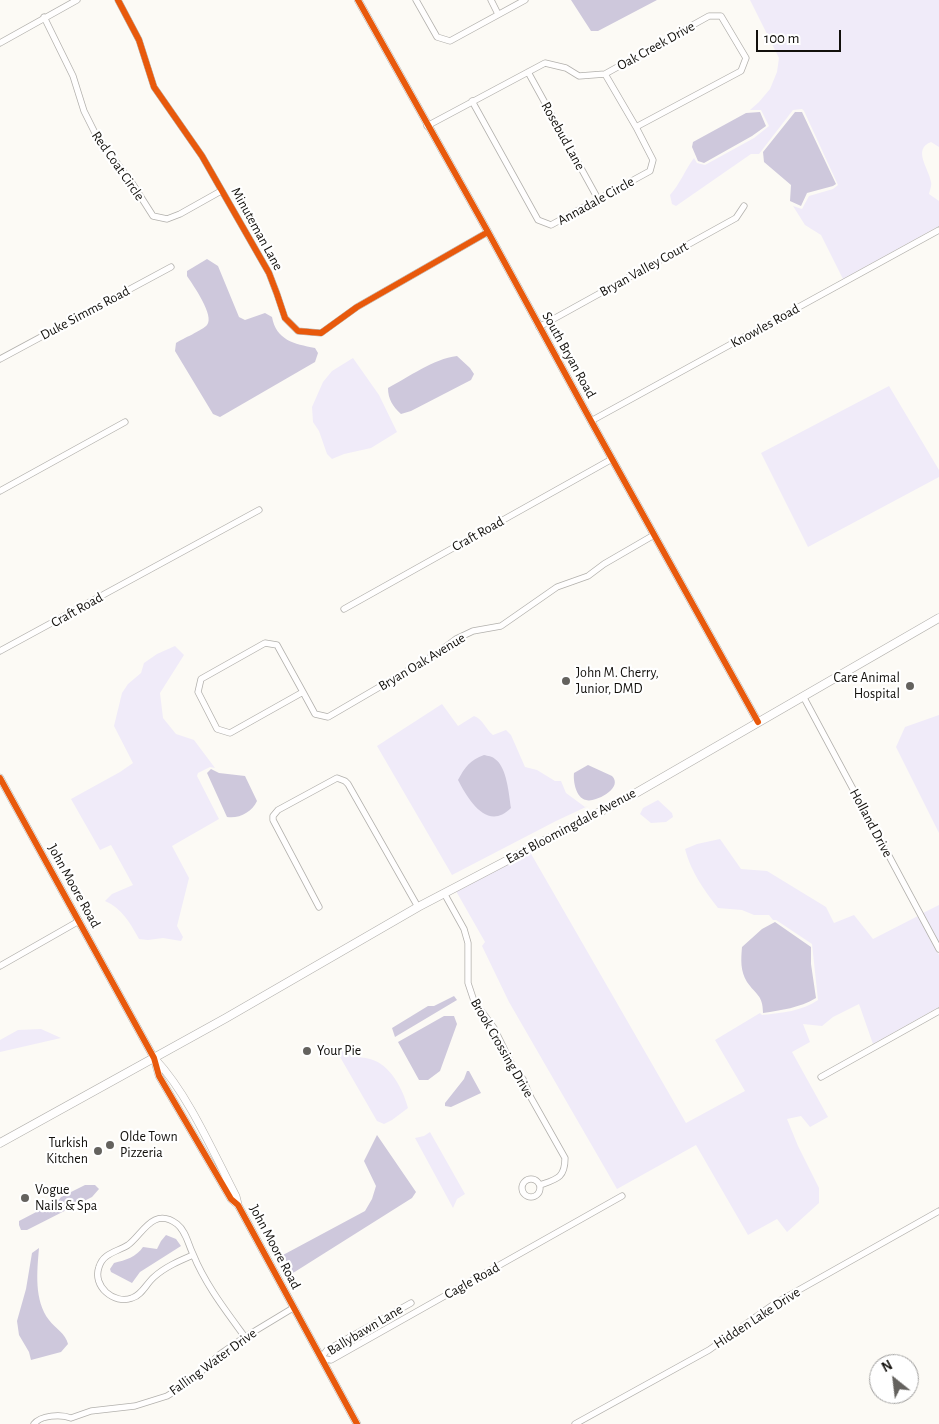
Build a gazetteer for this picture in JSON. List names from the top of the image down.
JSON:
{
  "streets": {
    "main road": ["East Bloomingdale Avenue"],
    "street": [
      "Oak Creek Drive",
      "Rosebud Lane",
      "Red Coat Circle",
      "Annadale Circle",
      "Minuteman Lane",
      "Bryan Valley Court",
      "Duke Simms Road",
      "Knowles Road",
      "South Bryan Road",
      "Craft Road",
      "Bryan Oak Avenue",
      "Holland Drive",
      "John Moore Road",
      "Brook Crossing Drive",
      "Cagle Road",
      "Hidden Lake Drive",
      "Ballybawn Lane",
      "Falling Water Drive"
    ]
  },
  "crossings": [
    ["Oak Creek Drive", "Rosebud Lane"],
    ["Oak Creek Drive", "Annadale Circle"],
    ["Oak Creek Drive", "South Bryan Road"],
    ["Rosebud Lane", "Annadale Circle"],
    ["Red Coat Circle", "Minuteman Lane"],
    ["Minuteman Lane", "South Bryan Road"],
    ["Bryan Valley Court", "South Bryan Road"],
    ["Knowles Road", "South Bryan Road"],
    ["South Bryan Road", "Craft Road"],
    ["South Bryan Road", "Bryan Oak Avenue"],
    ["South Bryan Road", "East Bloomingdale Avenue"],
    ["Holland Drive", "East Bloomingdale Avenue"],
    ["East Bloomingdale Avenue", "John Moore Road"],
    ["East Bloomingdale Avenue", "Brook Crossing Drive"],
    ["John Moore Road", "Cagle Road"],
    ["John Moore Road", "Ballybawn Lane"],
    ["John Moore Road", "Falling Water Drive"],
    ["Cagle Road", "Ballybawn Lane"]
  ],
  "places": [
    "John M. Cherry, Junior, DMD",
    "Care Animal Hospital",
    "Your Pie",
    "Olde Town Pizzeria",
    "Turkish Kitchen",
    "Vogue Nails & Spa"
  ],
  "scale_bar": "100 m",
  "north": "top left"
}
